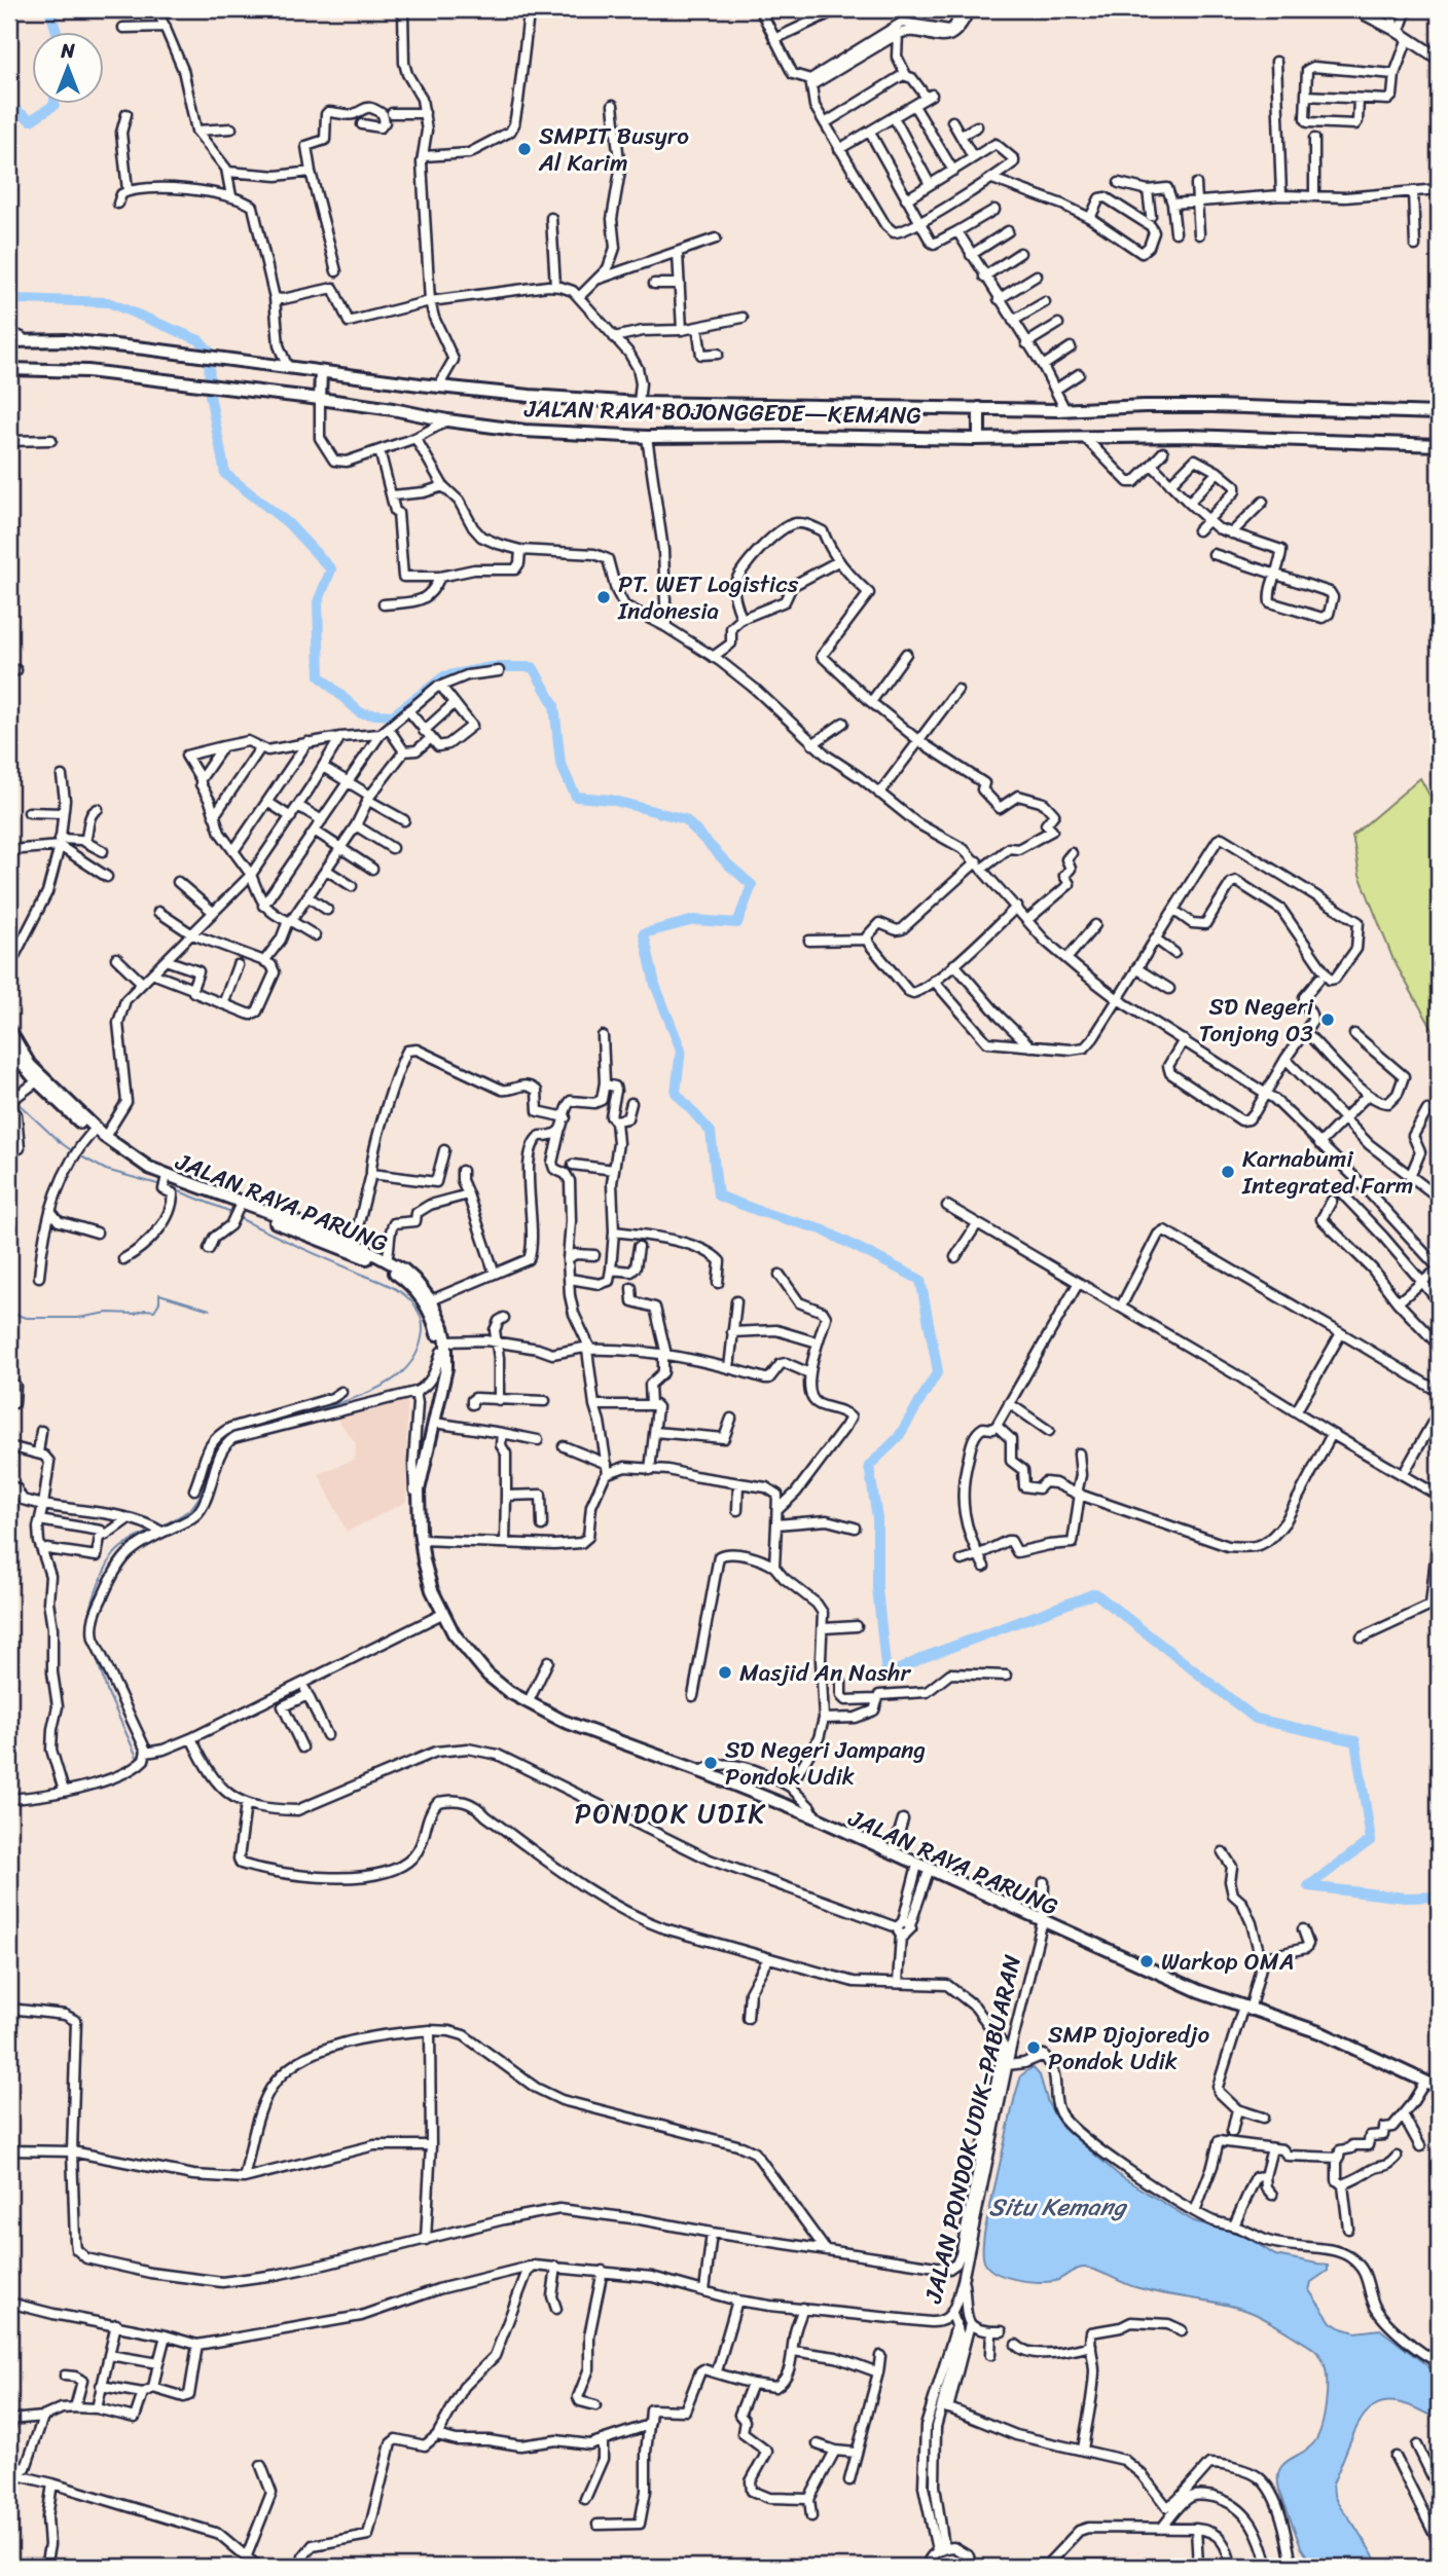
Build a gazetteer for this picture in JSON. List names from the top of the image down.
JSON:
{
  "streets": {
    "highway": ["JALAN RAYA BOJONGGEDE—KEMANG", "JALAN RAYA PARUNG"],
    "street": ["JALAN PONDOK UDIK–PABUARAN"]
  },
  "crossings": [
    ["JALAN RAYA PARUNG", "JALAN PONDOK UDIK–PABUARAN"]
  ],
  "districts": ["PONDOK UDIK"],
  "water": ["Situ Kemang"],
  "places": [
    "SMPIT Busyro Al Karim",
    "PT. WET Logistics Indonesia",
    "SD Negeri Tonjong 03",
    "Karnabumi Integrated Farm",
    "Masjid An Nashr",
    "SD Negeri Jampang Pondok Udik",
    "Warkop OMA",
    "SMP Djojoredjo Pondok Udik"
  ],
  "north": "top"
}
